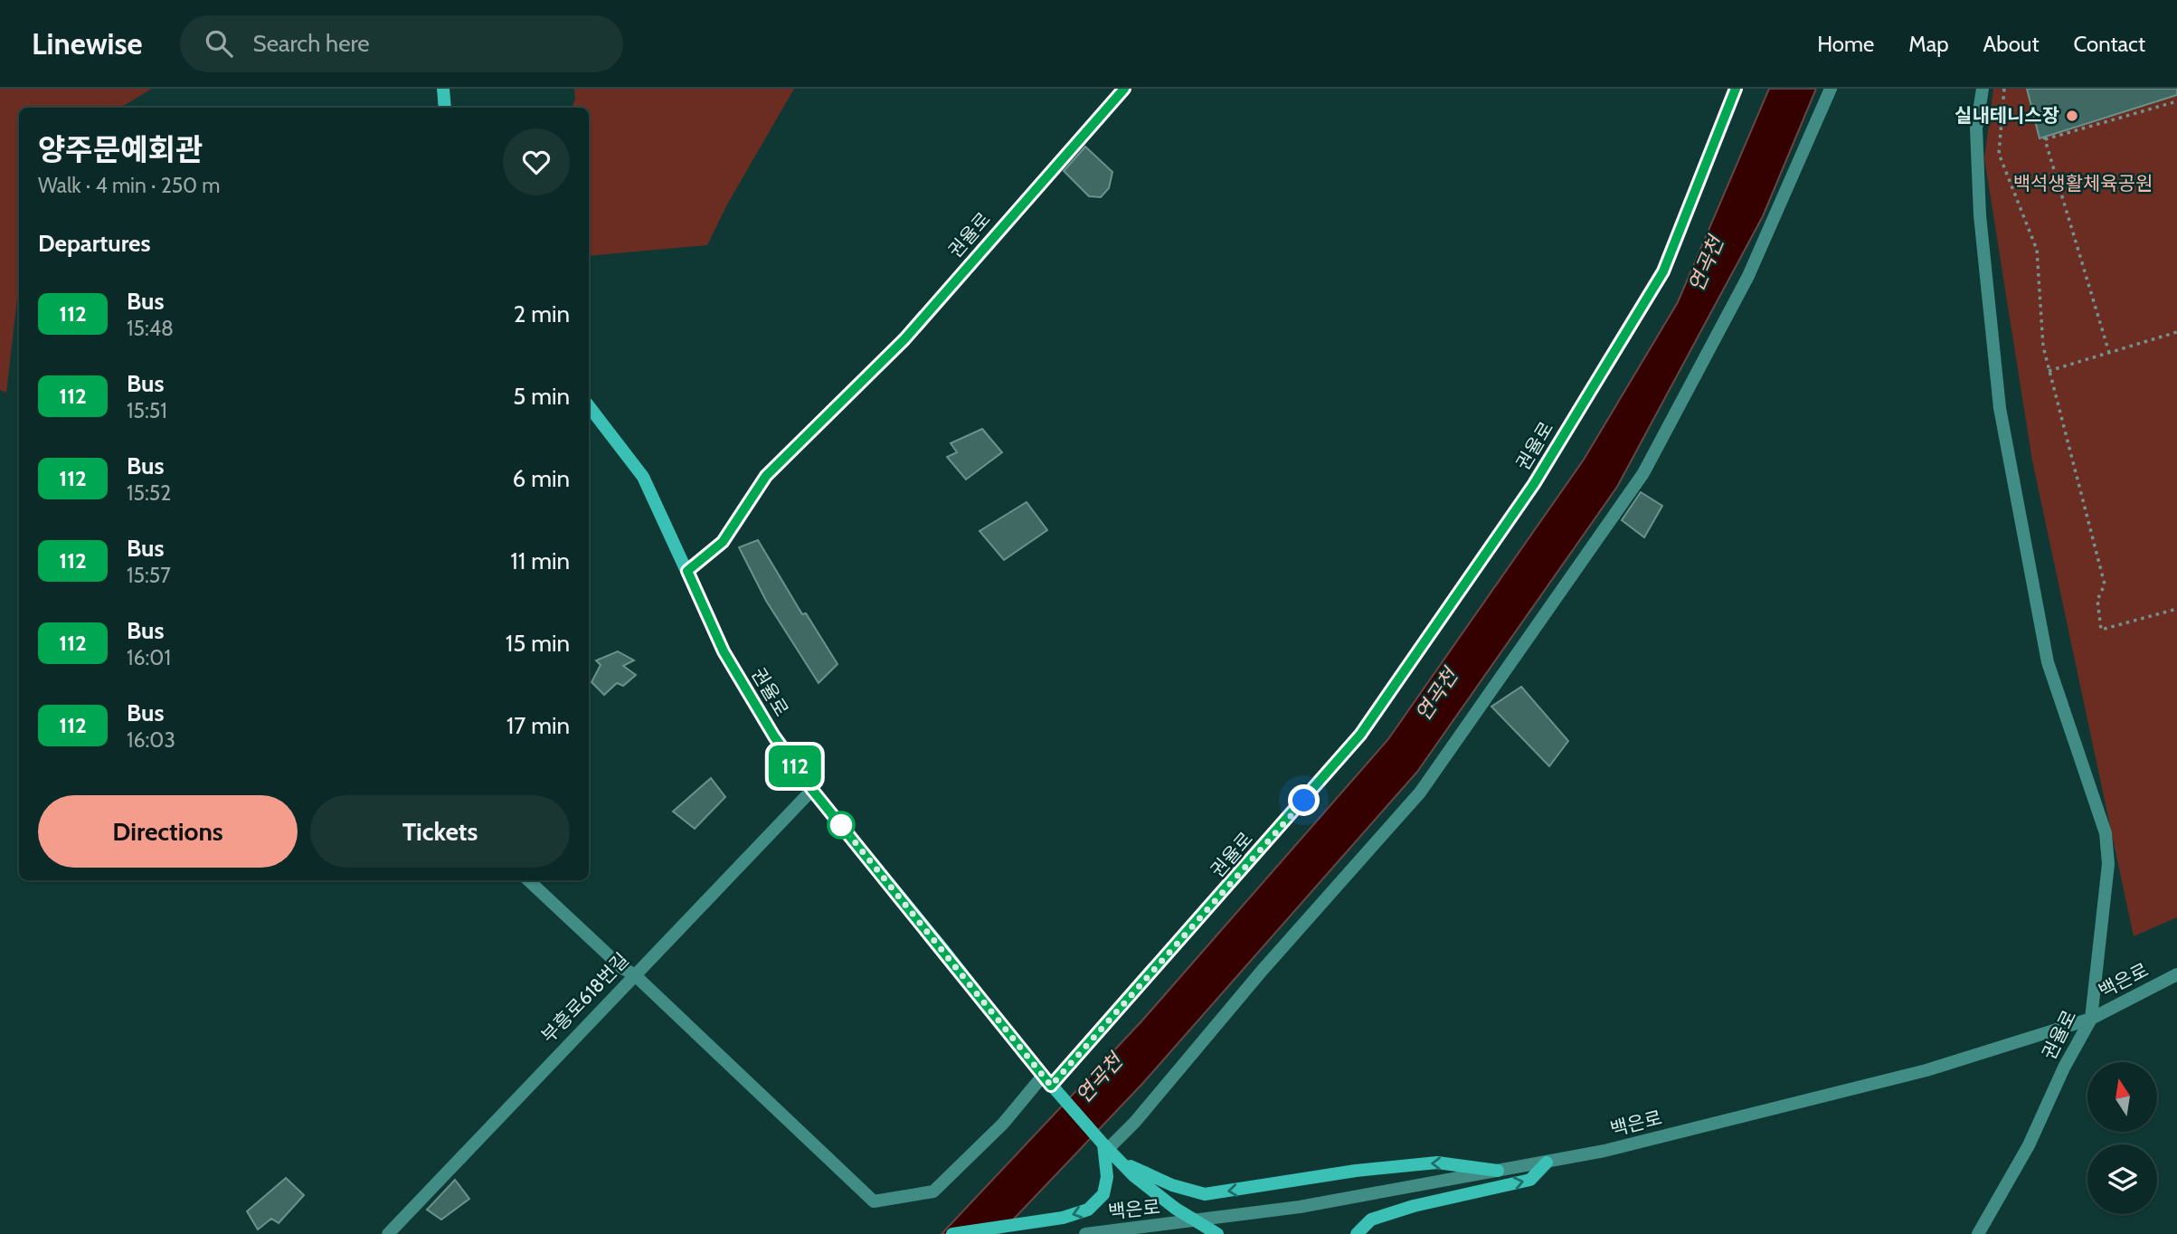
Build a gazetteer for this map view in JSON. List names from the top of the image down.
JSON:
{
  "streets": {
    "main road": ["권율로"],
    "street": ["백은로", "부흥로618번길"]
  },
  "crossings": [
    ["권율로", "백은로"],
    ["권율로", "부흥로618번길"]
  ],
  "water": ["연곡천"],
  "parks": ["백석생활체육공원"],
  "places": ["실내테니스장"],
  "lines": ["bus line 112"],
  "north": "top",
  "page": {
    "header": "Linewise",
    "search": "Search here",
    "nav": [
      "Home",
      "Map",
      "About",
      "Contact"
    ],
    "on_map": "112",
    "heading": [
      ["양주문예회관", "Walk · 4 min · 250 m"],
      "Departures"
    ],
    "list": [
      {
        "mark": "112",
        "name": "Bus",
        "note": "15:48",
        "value": "2 min"
      },
      {
        "mark": "112",
        "name": "Bus",
        "note": "15:51",
        "value": "5 min"
      },
      {
        "mark": "112",
        "name": "Bus",
        "note": "15:52",
        "value": "6 min"
      },
      {
        "mark": "112",
        "name": "Bus",
        "note": "15:57",
        "value": "11 min"
      },
      {
        "mark": "112",
        "name": "Bus",
        "note": "16:01",
        "value": "15 min"
      },
      {
        "mark": "112",
        "name": "Bus",
        "note": "16:03",
        "value": "17 min"
      }
    ],
    "buttons": ["Directions", "Tickets"]
  }
}
